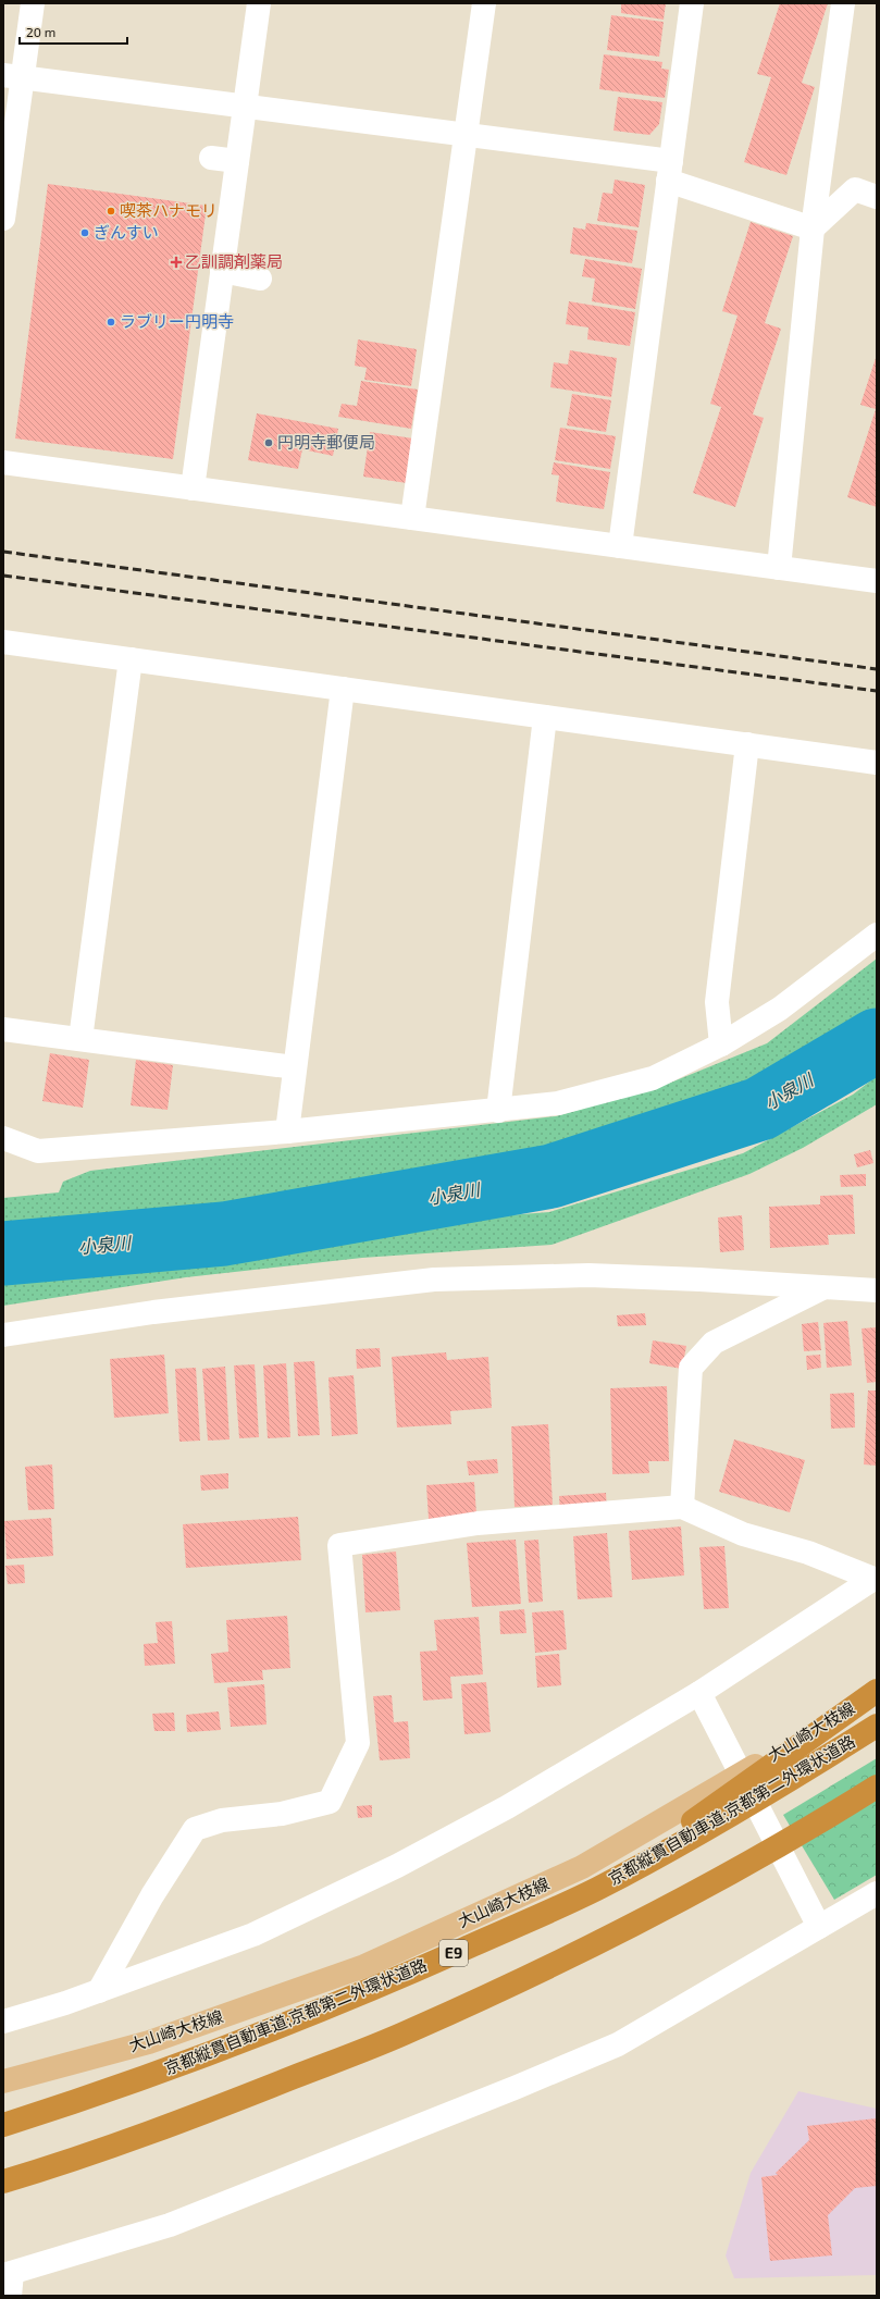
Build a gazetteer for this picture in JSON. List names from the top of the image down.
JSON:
{
  "streets": {
    "highway": ["京都縦貫自動車道;京都第二外環状道路", "E9"],
    "main road": ["大山崎大枝線"]
  },
  "water": ["小泉川"],
  "places": {
    "other": [
      "喫茶ハナモリ",
      "ぎんすい",
      "ラブリー円明寺",
      "円明寺郵便局"
    ],
    "health": ["乙訓調剤薬局"]
  },
  "scale_bar": "20 m"
}
